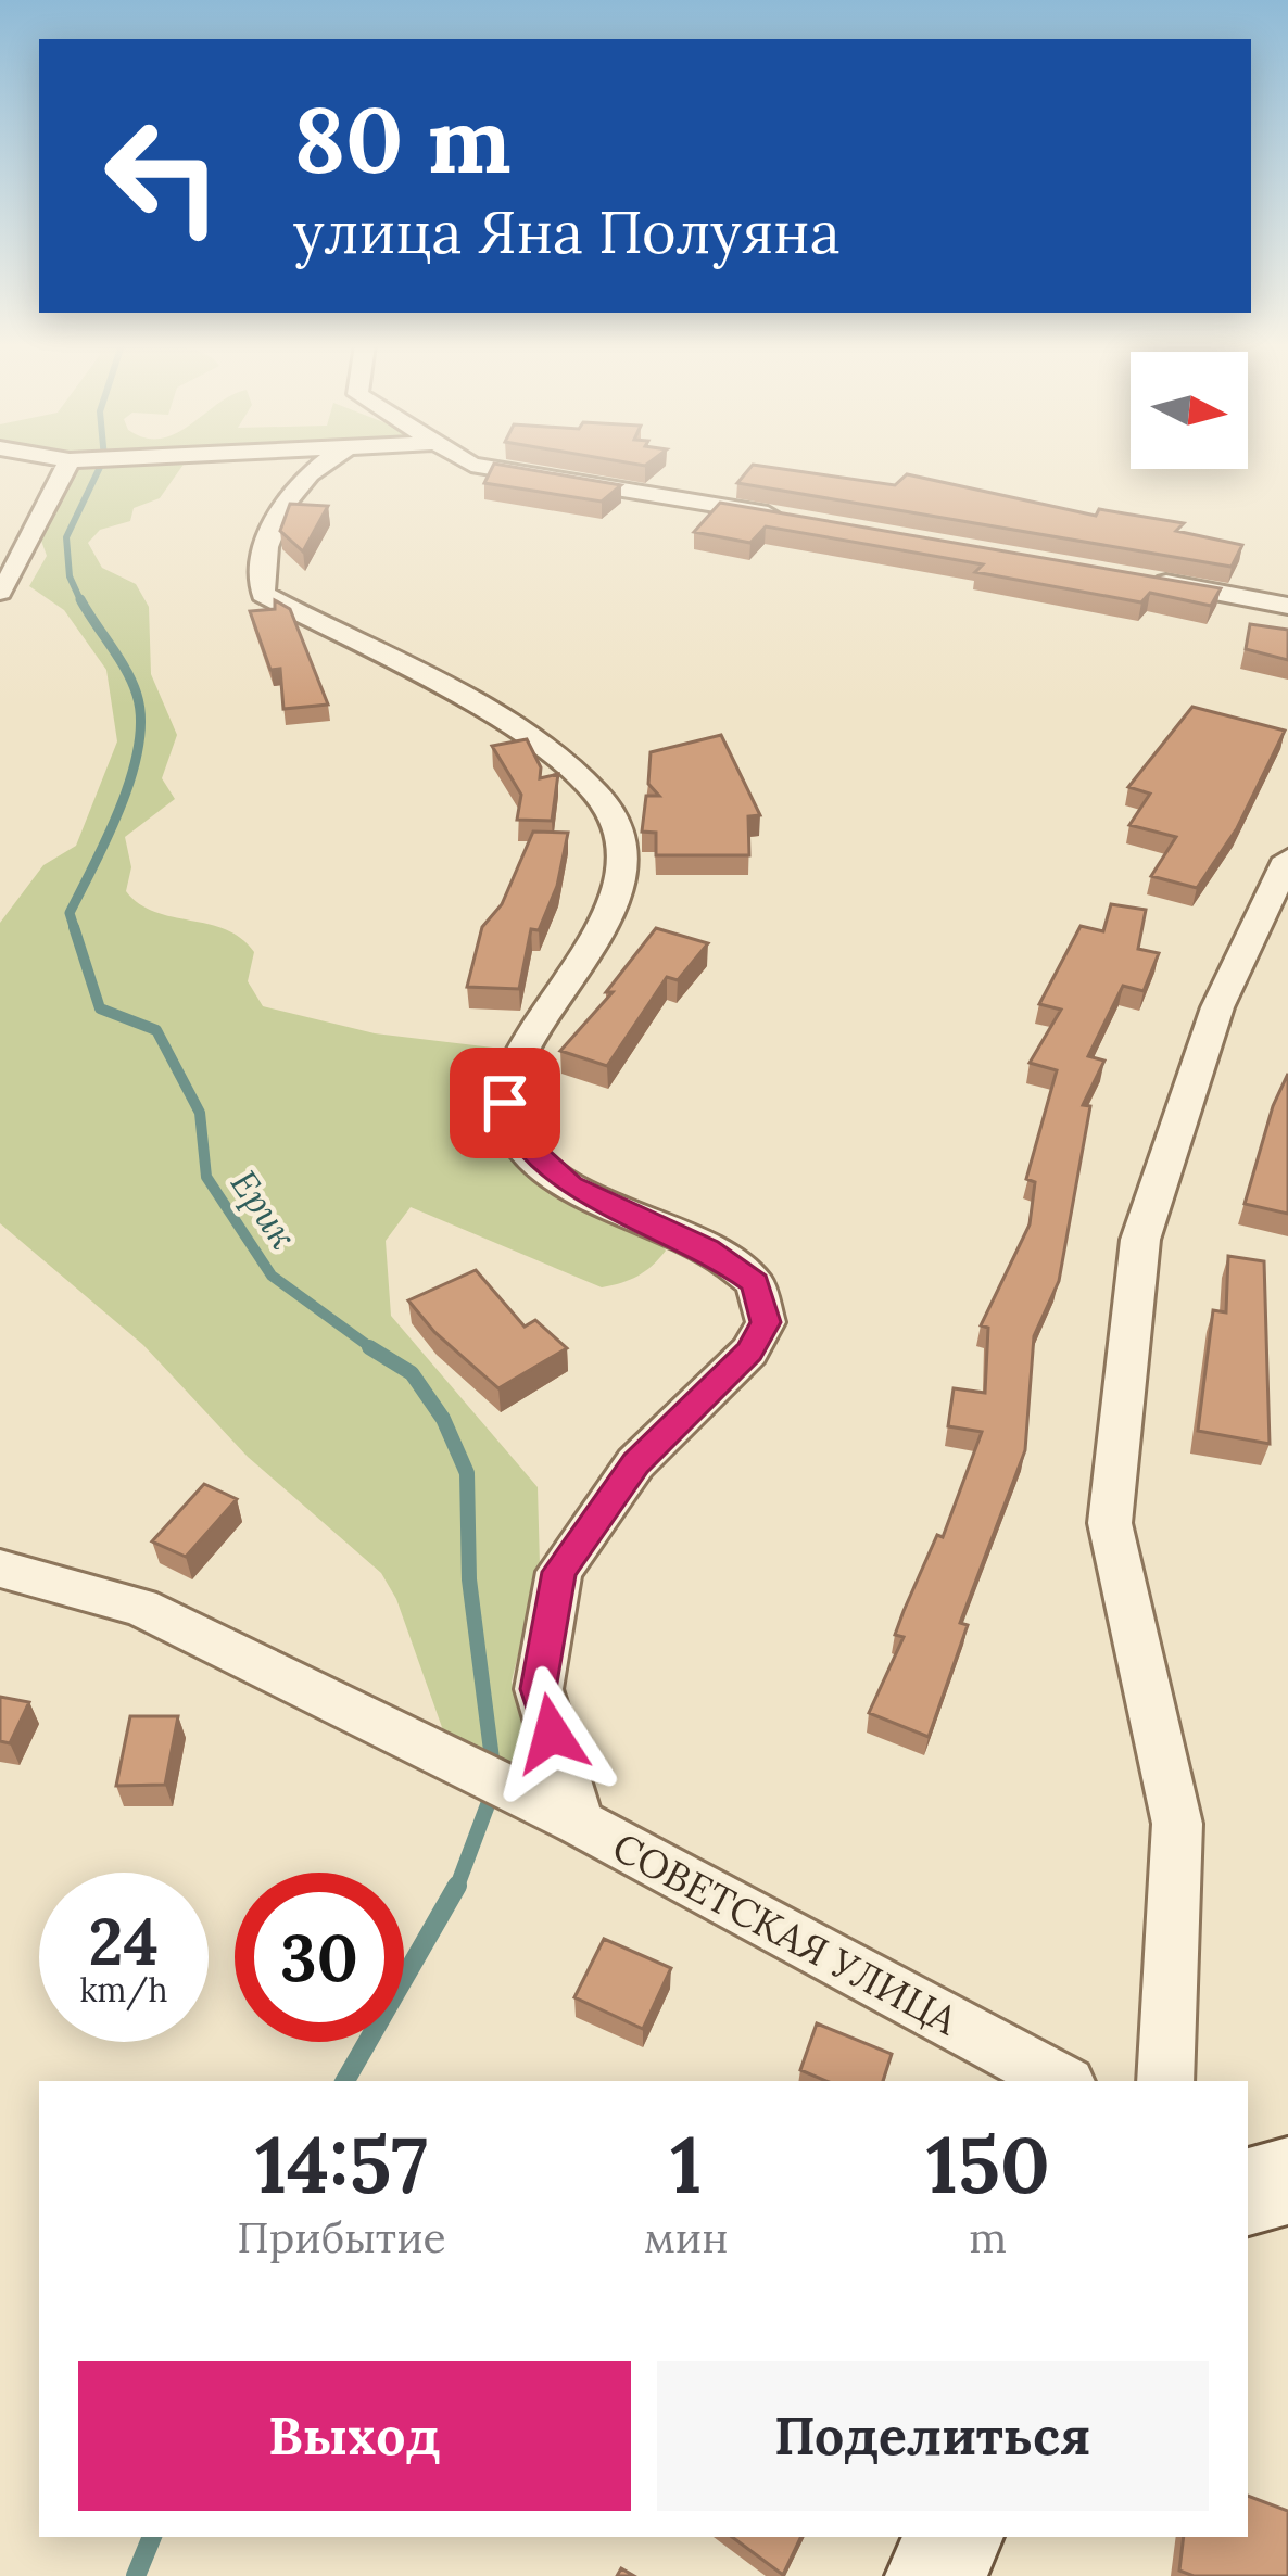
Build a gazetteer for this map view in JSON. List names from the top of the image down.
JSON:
{
  "streets": {
    "street": ["СОВЕТСКАЯ УЛИЦА"]
  },
  "water": ["Ерик"],
  "north": "right",
  "page": {
    "turn": ["80 m", "улица Яна Полуяна"],
    "speed": "24 km/h",
    "limit": "30",
    "eta": [
      "14:57",
      "Прибытие",
      "1",
      "мин",
      "150",
      "m"
    ],
    "buttons": ["Выход", "Поделиться"]
  }
}
